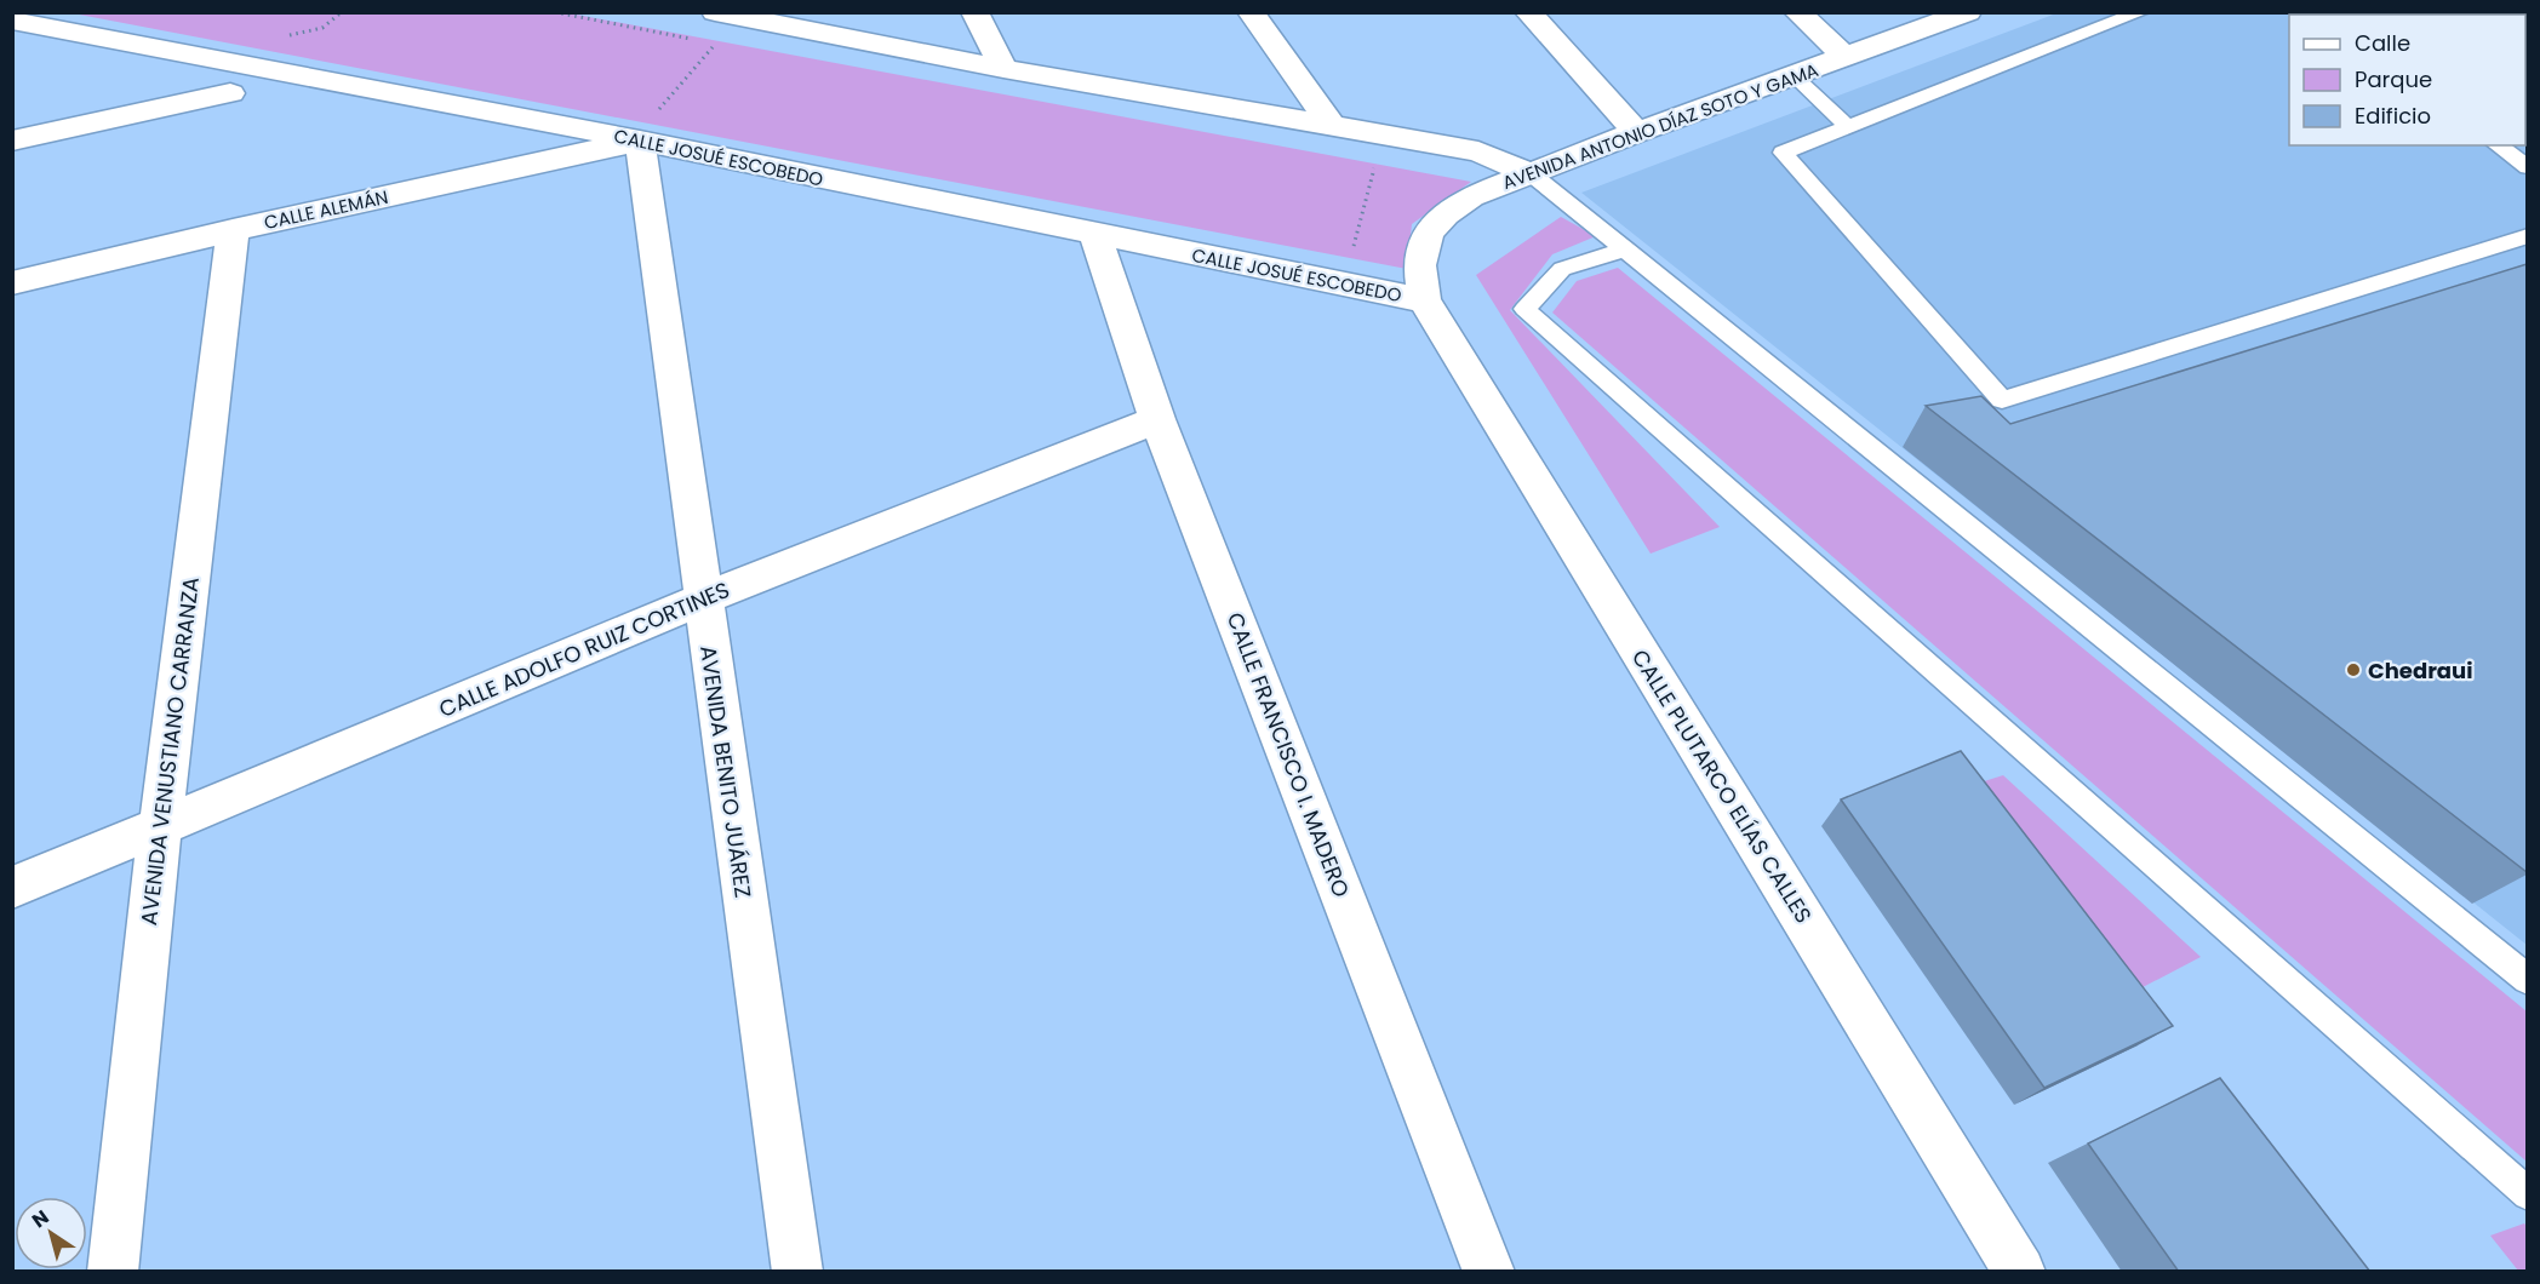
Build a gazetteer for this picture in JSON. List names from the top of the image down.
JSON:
{
  "streets": {
    "street": [
      "AVENIDA ANTONIO DÍAZ SOTO Y GAMA",
      "CALLE JOSUÉ ESCOBEDO",
      "CALLE ALEMÁN",
      "CALLE ADOLFO RUIZ CORTINES",
      "AVENIDA VENUSTIANO CARRANZA",
      "CALLE FRANCISCO I. MADERO",
      "AVENIDA BENITO JUÁREZ",
      "CALLE PLUTARCO ELÍAS CALLES"
    ]
  },
  "crossings": [
    ["AVENIDA ANTONIO DÍAZ SOTO Y GAMA", "CALLE JOSUÉ ESCOBEDO"],
    ["AVENIDA ANTONIO DÍAZ SOTO Y GAMA", "CALLE PLUTARCO ELÍAS CALLES"],
    ["CALLE JOSUÉ ESCOBEDO", "CALLE ALEMÁN"],
    ["CALLE JOSUÉ ESCOBEDO", "CALLE FRANCISCO I. MADERO"],
    ["CALLE JOSUÉ ESCOBEDO", "AVENIDA BENITO JUÁREZ"],
    ["CALLE JOSUÉ ESCOBEDO", "CALLE PLUTARCO ELÍAS CALLES"],
    ["CALLE ALEMÁN", "AVENIDA VENUSTIANO CARRANZA"],
    ["CALLE ALEMÁN", "AVENIDA BENITO JUÁREZ"],
    ["CALLE ADOLFO RUIZ CORTINES", "AVENIDA VENUSTIANO CARRANZA"],
    ["CALLE ADOLFO RUIZ CORTINES", "CALLE FRANCISCO I. MADERO"],
    ["CALLE ADOLFO RUIZ CORTINES", "AVENIDA BENITO JUÁREZ"]
  ],
  "places": ["Chedraui"],
  "legend": ["Calle", "Parque", "Edificio"],
  "north": "top left"
}
